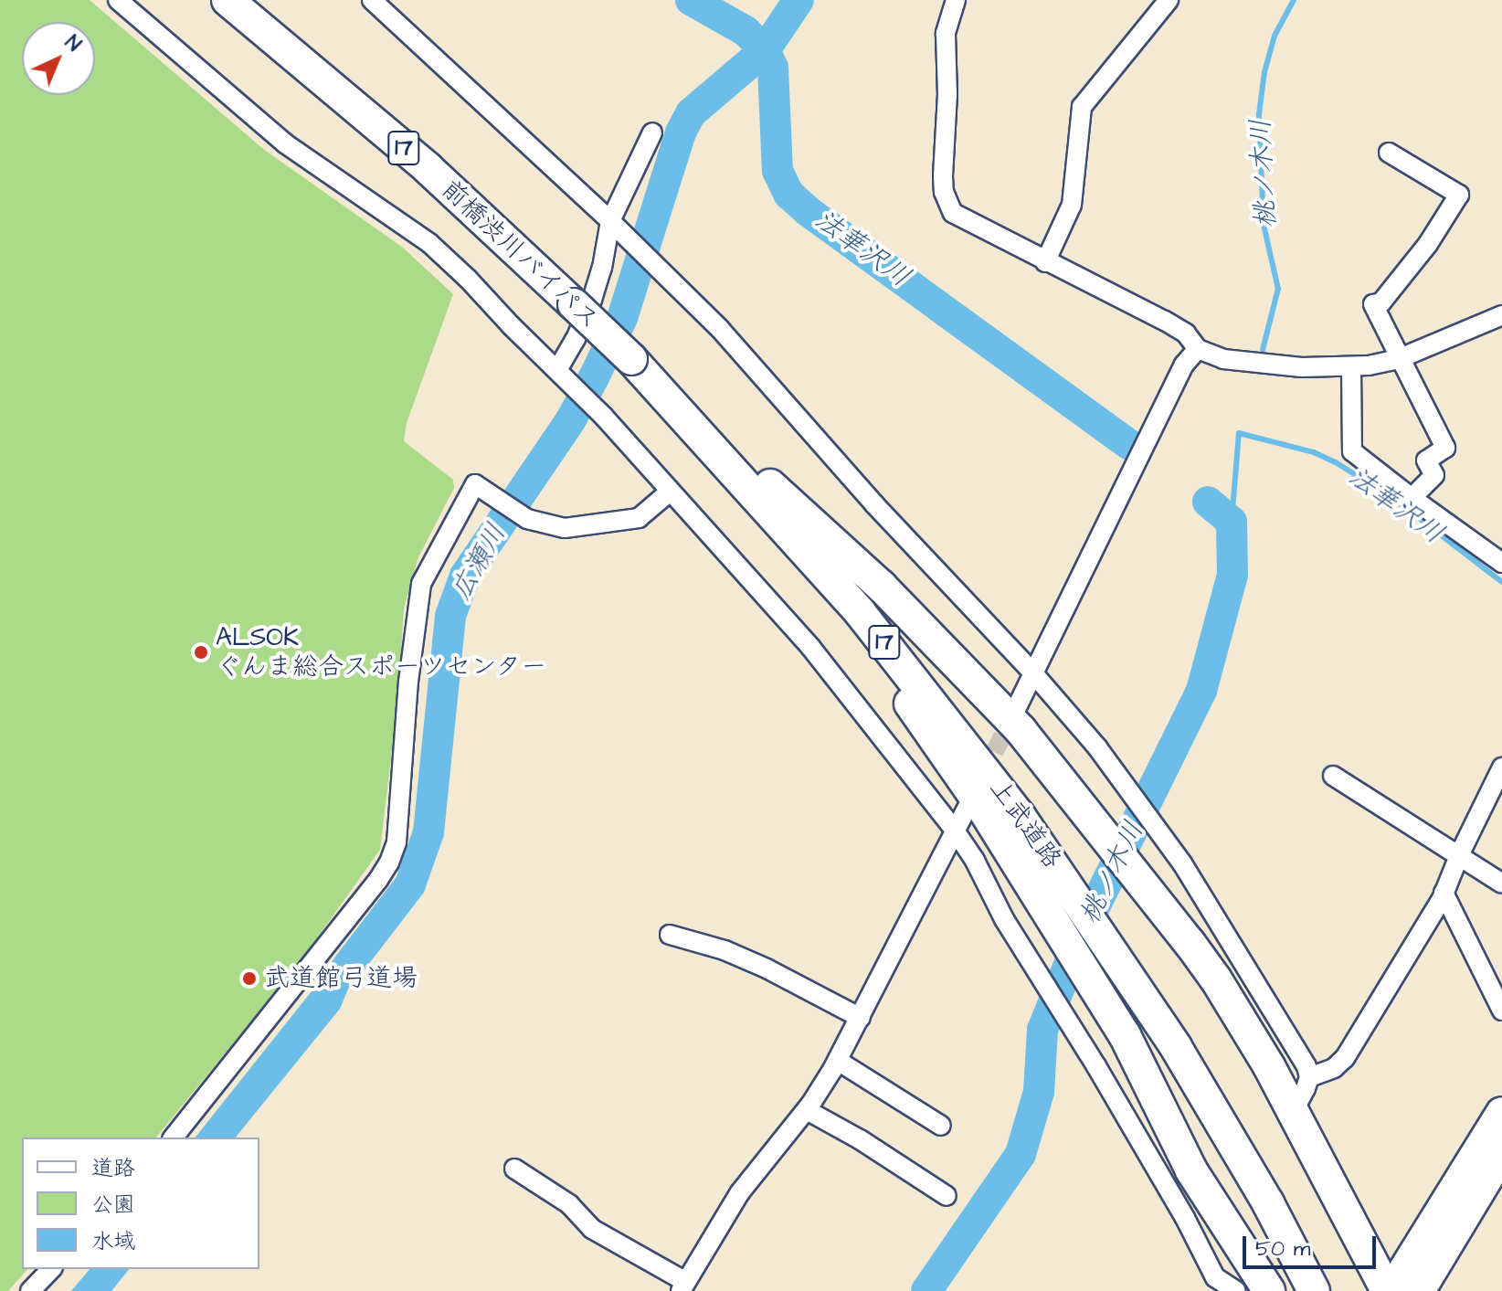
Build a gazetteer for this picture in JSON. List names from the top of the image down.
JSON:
{
  "streets": {
    "highway": ["17", "前橋渋川バイパス", "上武道路"]
  },
  "crossings": [
    ["前橋渋川バイパス", "上武道路"]
  ],
  "water": ["桃ノ木川", "法華沢川", "広瀬川"],
  "places": ["ALSOK ぐんま総合スポーツセンター", "武道館弓道場"],
  "legend": ["道路", "公園", "水域"],
  "scale_bar": "50 m",
  "north": "top right"
}
